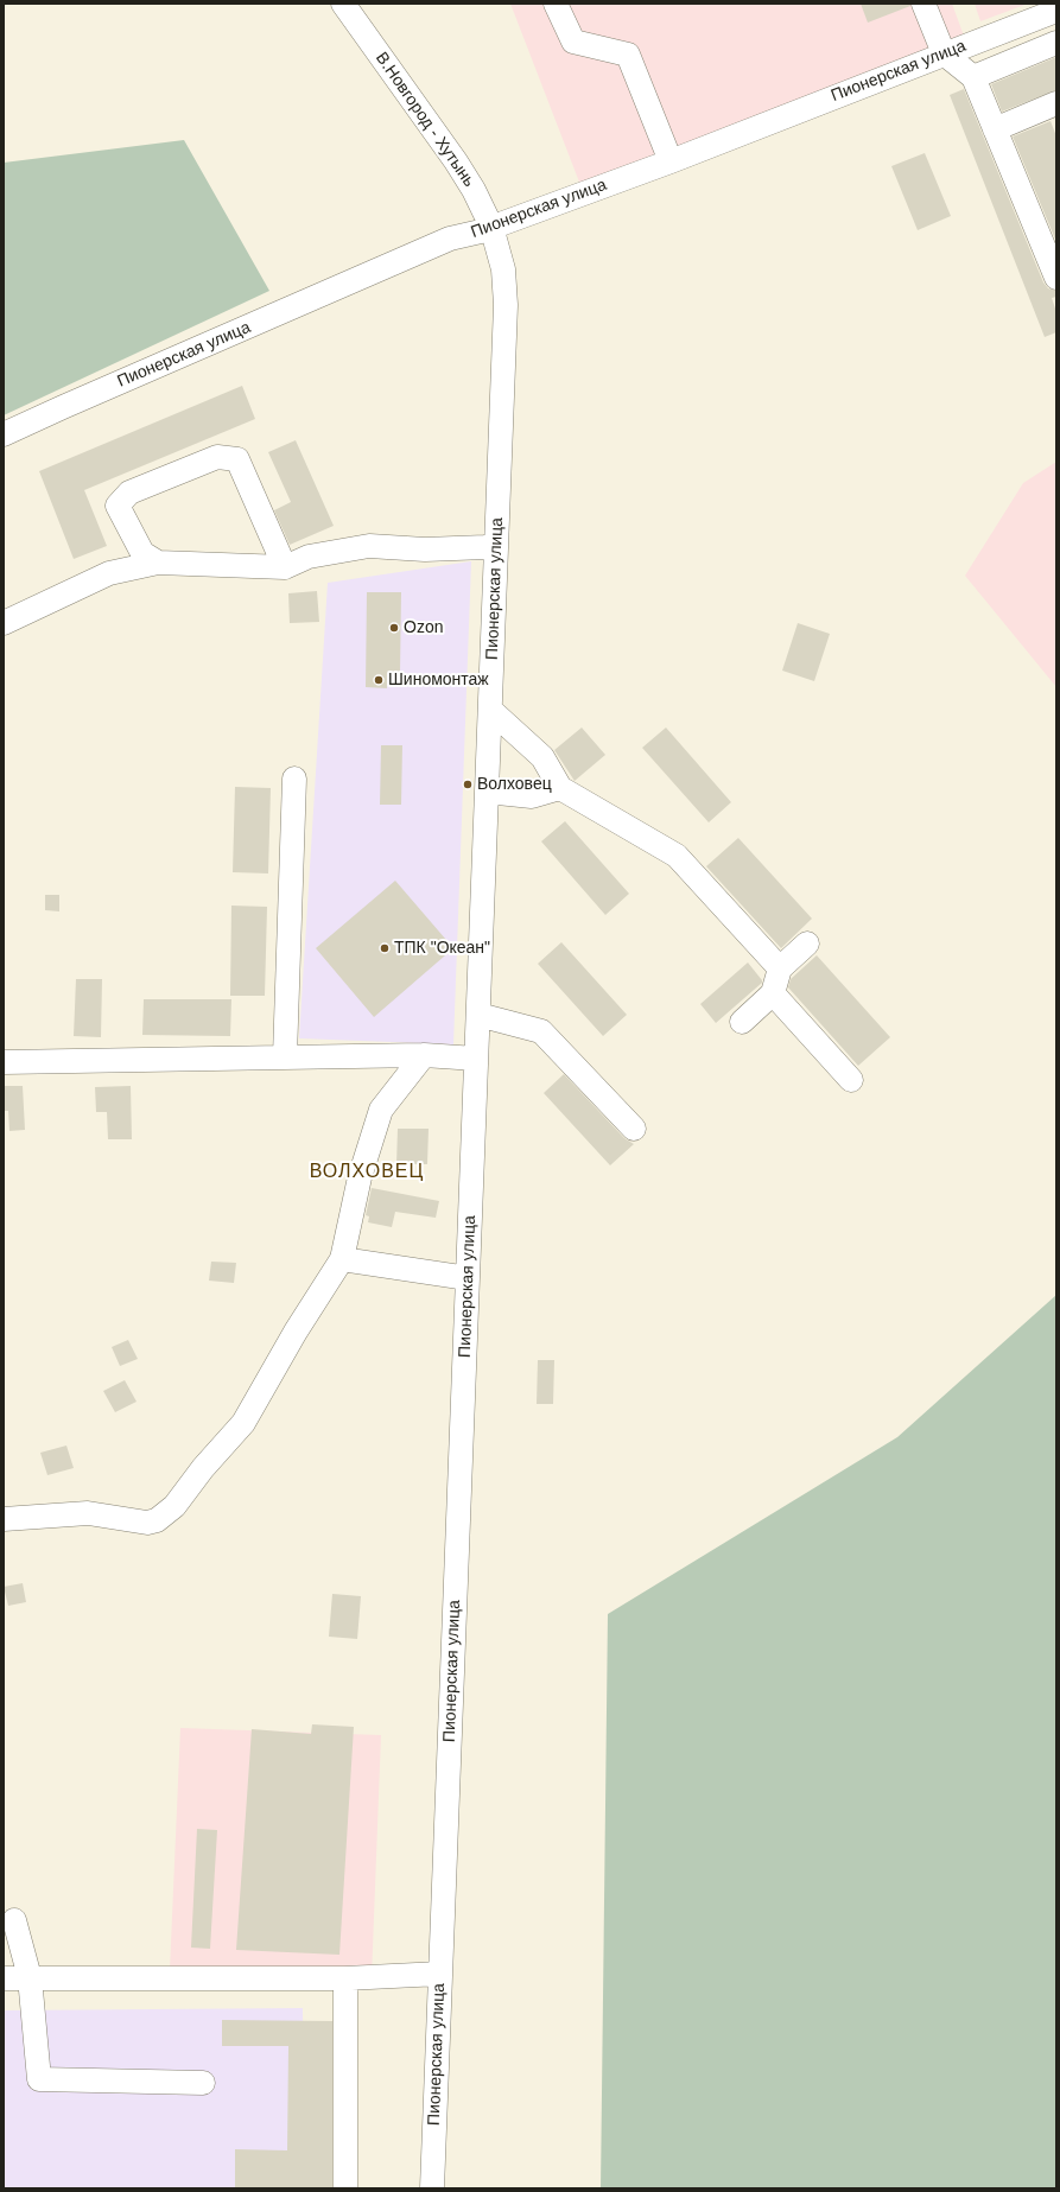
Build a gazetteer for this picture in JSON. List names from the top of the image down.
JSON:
{
  "streets": {
    "street": ["Пионерская улица", "В.Новгород - Хутынь"]
  },
  "crossings": [
    ["Пионерская улица", "В.Новгород - Хутынь"]
  ],
  "districts": ["ВОЛХОВЕЦ"],
  "places": [
    "Ozon",
    "Шиномонтаж",
    "Волховец",
    "ТПК \"Океан\""
  ]
}
